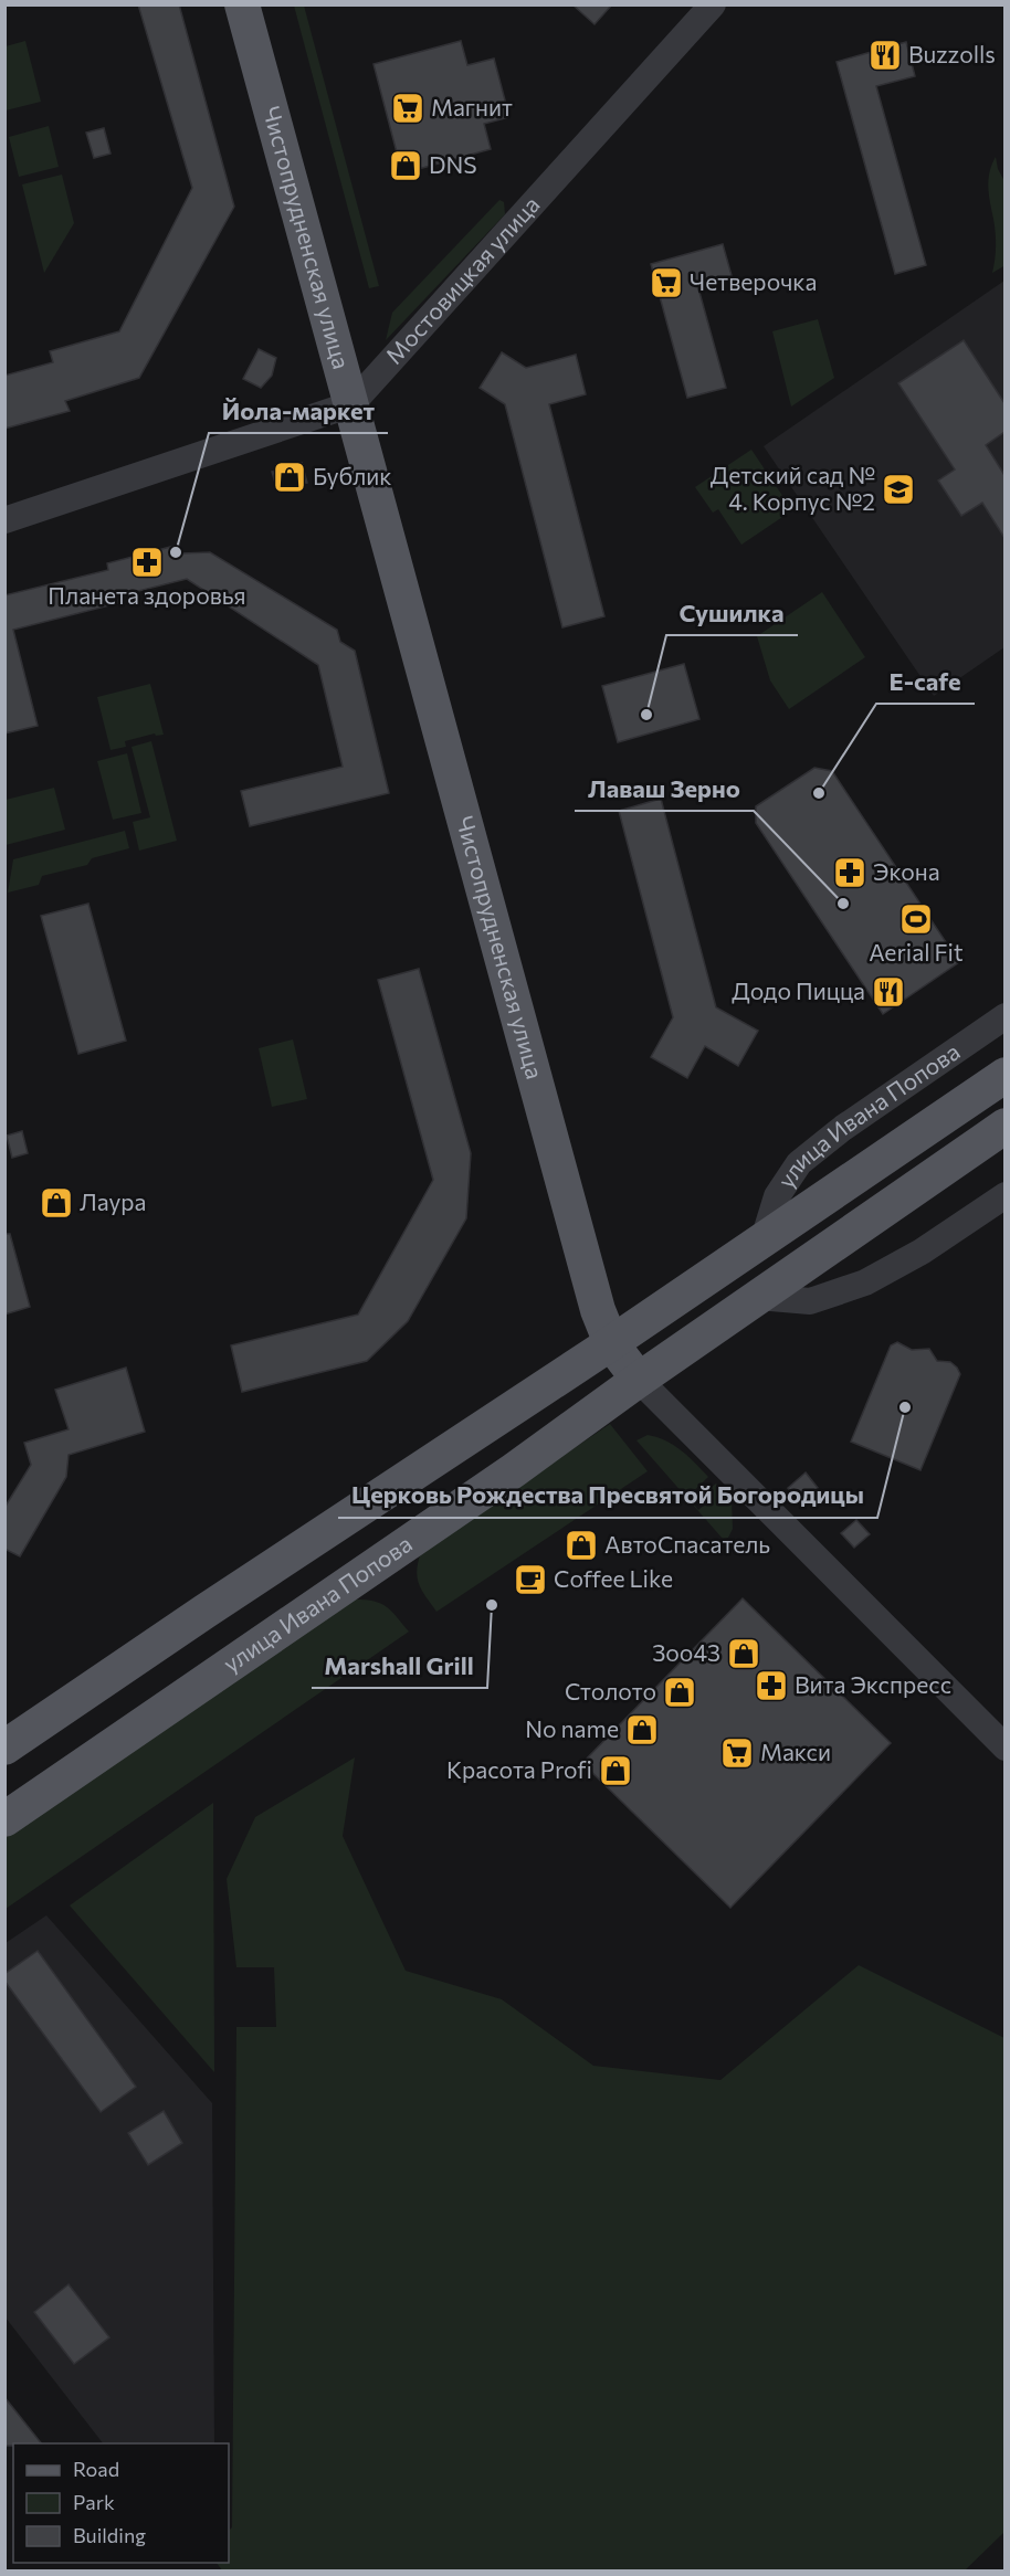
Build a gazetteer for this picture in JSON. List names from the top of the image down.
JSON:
{
  "streets": {
    "main road": ["Чистопрудненская улица", "улица Ивана Попова"],
    "street": ["Мостовицкая улица"]
  },
  "crossings": [
    ["Чистопрудненская улица", "Мостовицкая улица"],
    ["Чистопрудненская улица", "улица Ивана Попова"]
  ],
  "places": {
    "restaurant": ["Buzzolls", "Додо Пицца"],
    "supermarket": ["Магнит", "Четверочка", "Макси"],
    "shop": [
      "DNS",
      "Бублик",
      "Лаура",
      "АвтоСпасатель",
      "Зоо43",
      "Столото",
      "No name",
      "Красота Profi"
    ],
    "school or university": ["Детский сад № 4. Корпус №2"],
    "other": [
      "Йола-маркет",
      "Сушилка",
      "E-cafe",
      "Лаваш Зерно",
      "Церковь Рождества Пресвятой Богородицы",
      "Marshall Grill"
    ],
    "pharmacy": ["Планета здоровья", "Экона", "Вита Экспресс"],
    "sports": ["Aerial Fit"],
    "cafe": ["Coffee Like"]
  },
  "legend": ["Road", "Park", "Building"]
}
